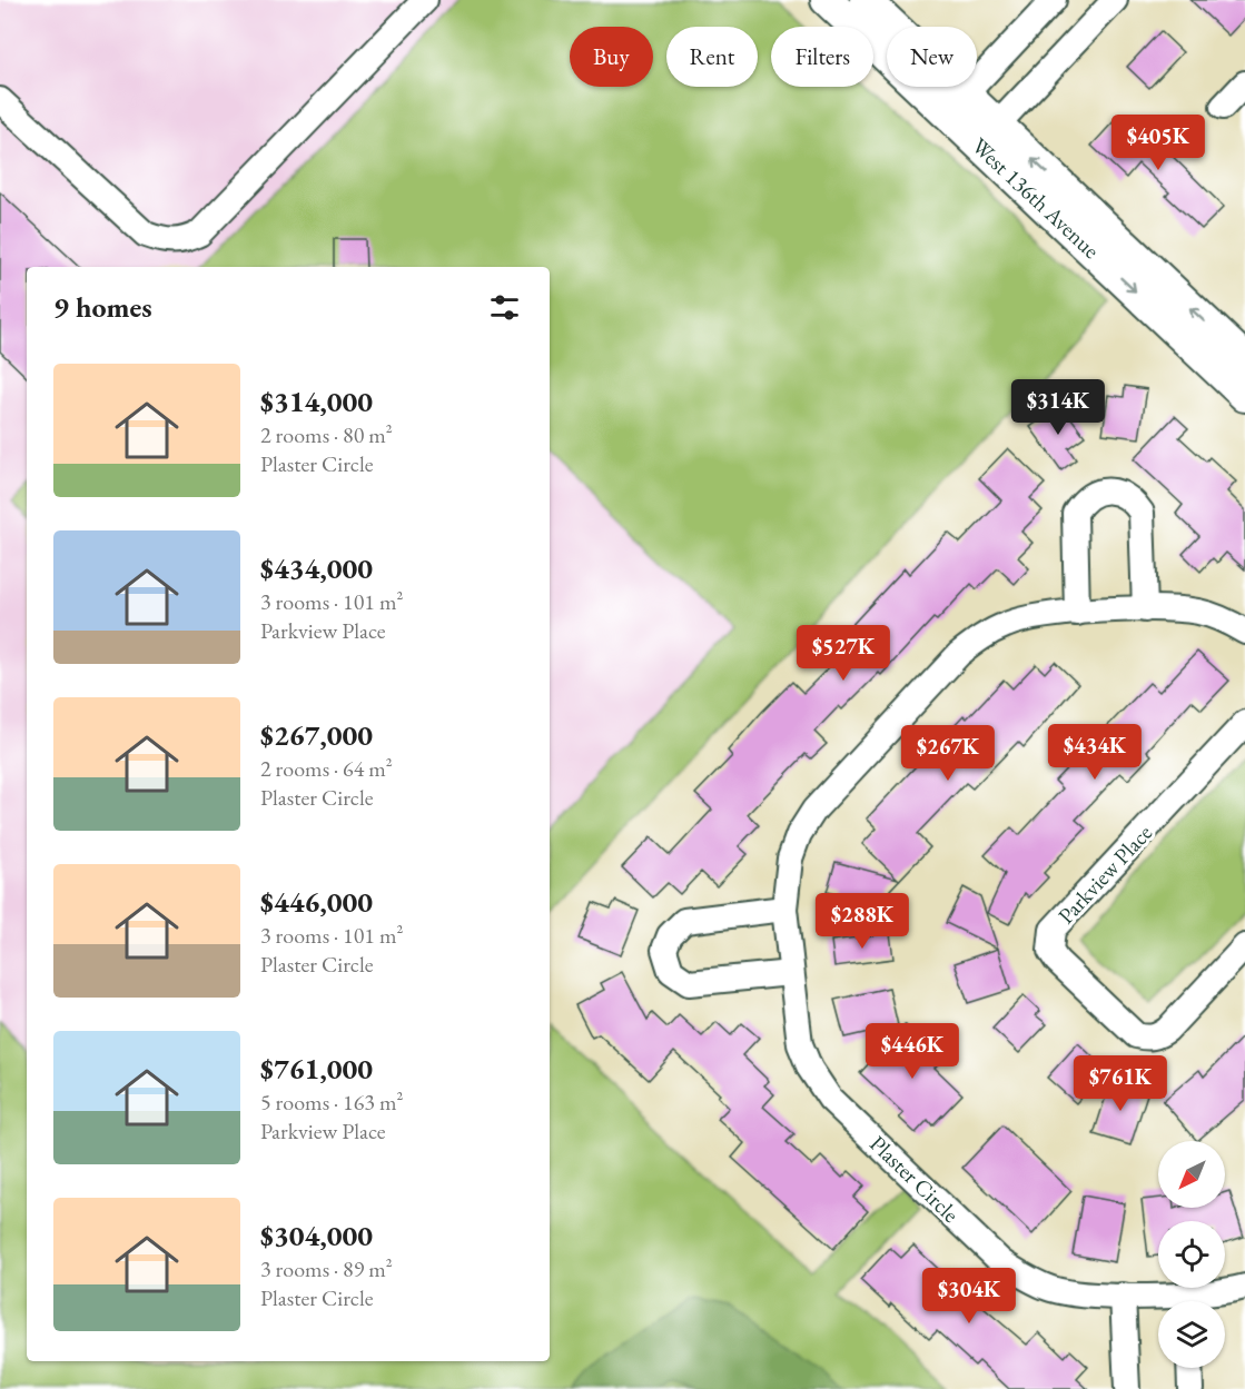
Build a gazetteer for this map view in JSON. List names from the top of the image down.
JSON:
{
  "streets": {
    "main road": ["West 136th Avenue"],
    "street": ["Parkview Place", "Plaster Circle"]
  },
  "north": "bottom left",
  "page": {
    "chip": [
      "Buy",
      "Rent",
      "Filters",
      "New"
    ],
    "price": [
      "$405K",
      "$314K",
      "$527K",
      "$434K",
      "$267K",
      "$288K",
      "$446K",
      "$761K",
      "$304K"
    ],
    "heading": "9 homes",
    "list": [
      {
        "name": "$314,000",
        "note": "2 rooms · 80 m² · Plaster Circle"
      },
      {
        "name": "$434,000",
        "note": "3 rooms · 101 m² · Parkview Place"
      },
      {
        "name": "$267,000",
        "note": "2 rooms · 64 m² · Plaster Circle"
      },
      {
        "name": "$446,000",
        "note": "3 rooms · 101 m² · Plaster Circle"
      },
      {
        "name": "$761,000",
        "note": "5 rooms · 163 m² · Parkview Place"
      },
      {
        "name": "$304,000",
        "note": "3 rooms · 89 m² · Plaster Circle"
      }
    ]
  }
}
